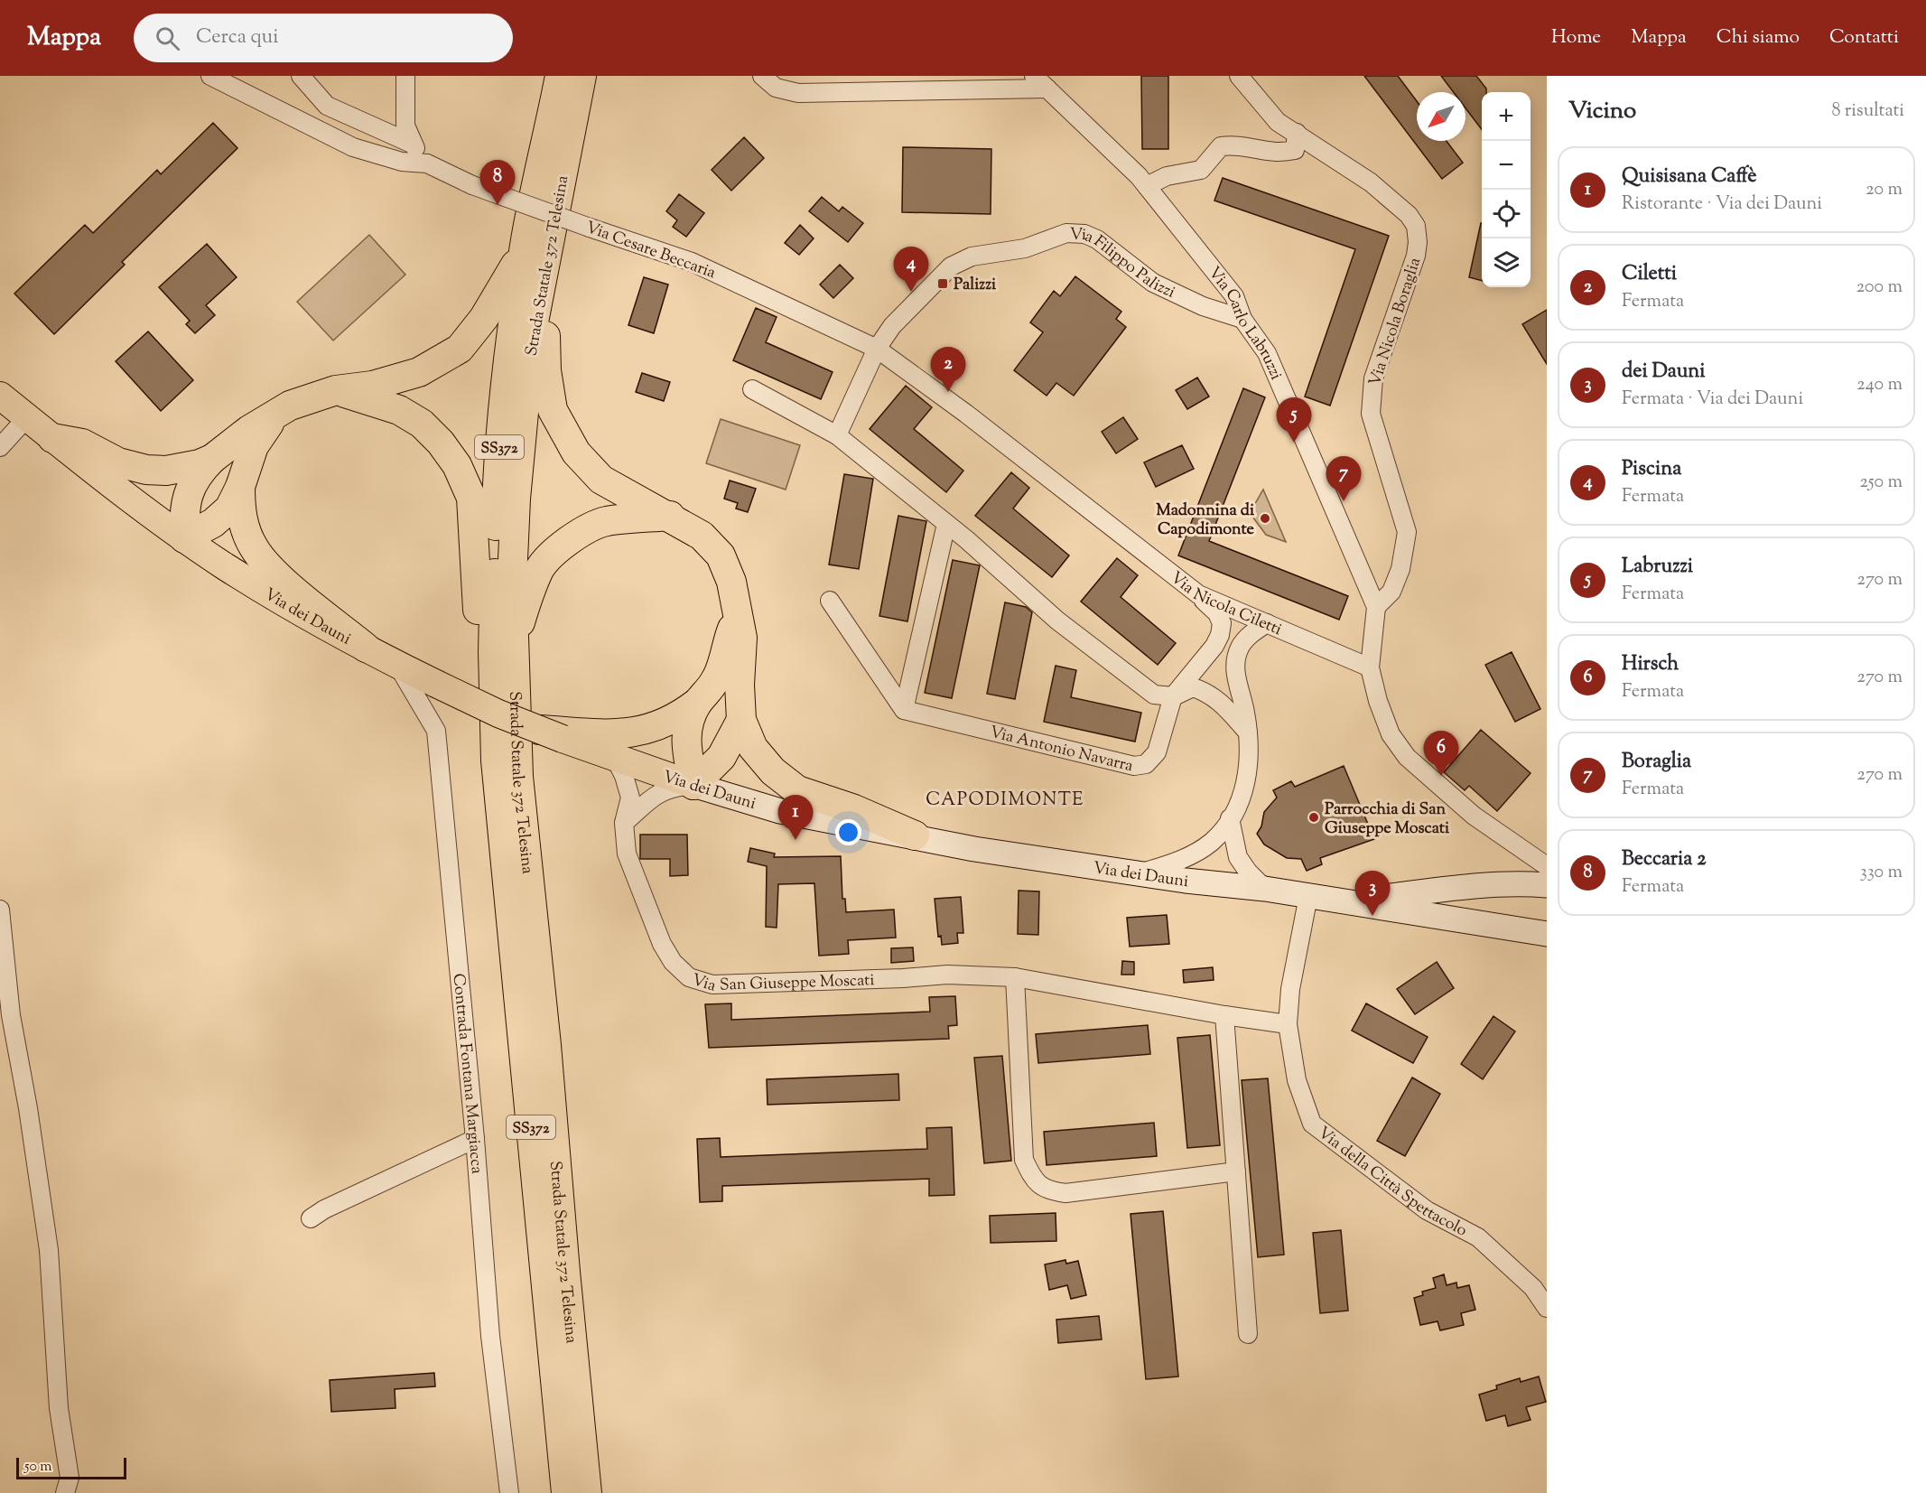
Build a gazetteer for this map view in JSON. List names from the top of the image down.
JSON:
{
  "streets": {
    "highway": ["Strada Statale 372 Telesina", "SS372"],
    "main road": ["Via dei Dauni"],
    "street": [
      "Via Cesare Beccaria",
      "Via Filippo Palizzi",
      "Via Nicola Boraglia",
      "Via Carlo Labruzzi",
      "Via Nicola Ciletti",
      "Via Antonio Navarra",
      "Via San Giuseppe Moscati",
      "Contrada Fontana Margiacca",
      "Via della Città Spettacolo"
    ]
  },
  "crossings": [
    ["Via Cesare Beccaria", "Via Filippo Palizzi"],
    ["Via Cesare Beccaria", "Via Nicola Ciletti"],
    ["Via Filippo Palizzi", "Via Carlo Labruzzi"],
    ["Via Filippo Palizzi", "Via Nicola Ciletti"],
    ["Via Nicola Boraglia", "Via Carlo Labruzzi"],
    ["Via Carlo Labruzzi", "Via Nicola Ciletti"],
    ["Via Nicola Ciletti", "Via Antonio Navarra"],
    ["Via dei Dauni", "Via San Giuseppe Moscati"],
    ["Via dei Dauni", "Contrada Fontana Margiacca"],
    ["Via dei Dauni", "Via della Città Spettacolo"],
    ["Via San Giuseppe Moscati", "Via della Città Spettacolo"]
  ],
  "districts": ["CAPODIMONTE"],
  "places": {
    "transit": ["Palizzi"],
    "other": ["Madonnina di Capodimonte", "Parrocchia di San Giuseppe Moscati"]
  },
  "scale_bar": "50 m",
  "north": "bottom left",
  "page": {
    "header": "Mappa",
    "search": "Cerca qui",
    "nav": [
      "Home",
      "Mappa",
      "Chi siamo",
      "Contatti"
    ],
    "heading": ["Vicino", "8 risultati"],
    "map_buttons": ["+", "−"],
    "list": [
      {
        "mark": "1",
        "name": "Quisisana Caffè",
        "note": "Ristorante · Via dei Dauni",
        "value": "20 m"
      },
      {
        "mark": "2",
        "name": "Ciletti",
        "note": "Fermata",
        "value": "200 m"
      },
      {
        "mark": "3",
        "name": "dei Dauni",
        "note": "Fermata · Via dei Dauni",
        "value": "240 m"
      },
      {
        "mark": "4",
        "name": "Piscina",
        "note": "Fermata",
        "value": "250 m"
      },
      {
        "mark": "5",
        "name": "Labruzzi",
        "note": "Fermata",
        "value": "270 m"
      },
      {
        "mark": "6",
        "name": "Hirsch",
        "note": "Fermata",
        "value": "270 m"
      },
      {
        "mark": "7",
        "name": "Boraglia",
        "note": "Fermata",
        "value": "270 m"
      },
      {
        "mark": "8",
        "name": "Beccaria 2",
        "note": "Fermata",
        "value": "330 m"
      }
    ],
    "pins": [
      "8",
      "4",
      "2",
      "5",
      "7",
      "6",
      "1",
      "3"
    ],
    "scale": "50 m"
  }
}
